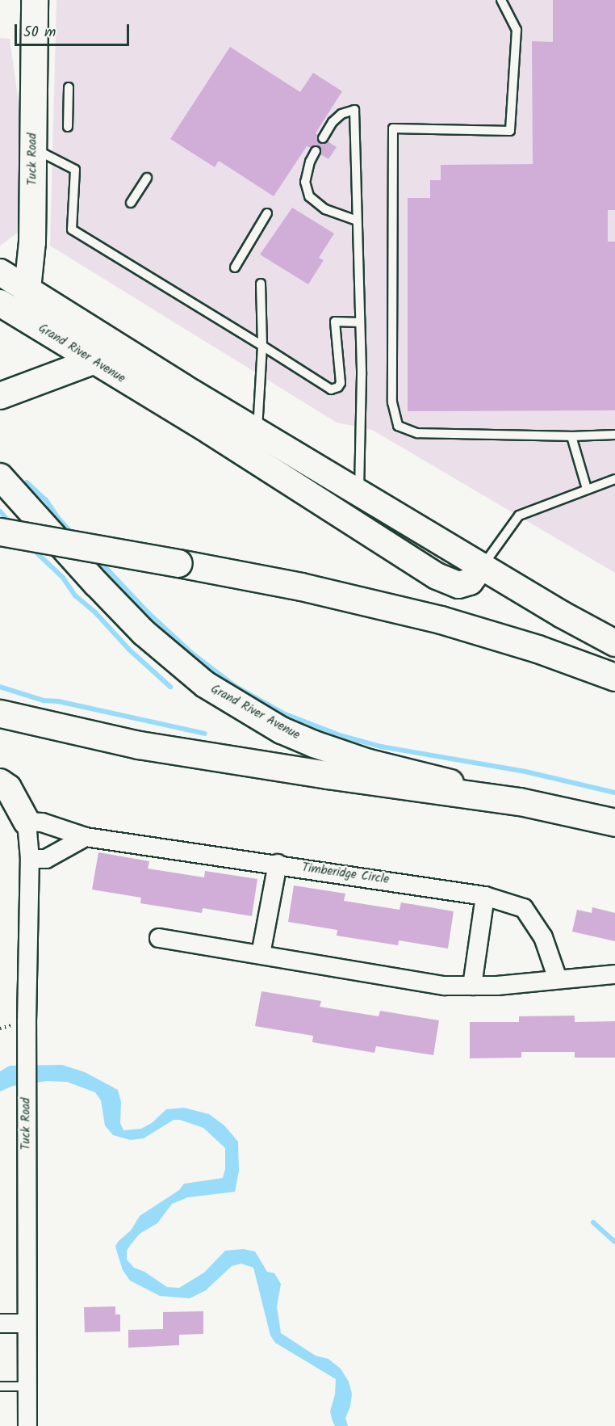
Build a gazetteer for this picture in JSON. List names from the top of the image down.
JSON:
{
  "streets": {
    "highway": ["Grand River Avenue"],
    "main road": ["Tuck Road"],
    "street": ["Timberidge Circle"]
  },
  "crossings": [
    ["Tuck Road", "Grand River Avenue"],
    ["Tuck Road", "Timberidge Circle"]
  ],
  "scale_bar": "50 m"
}
